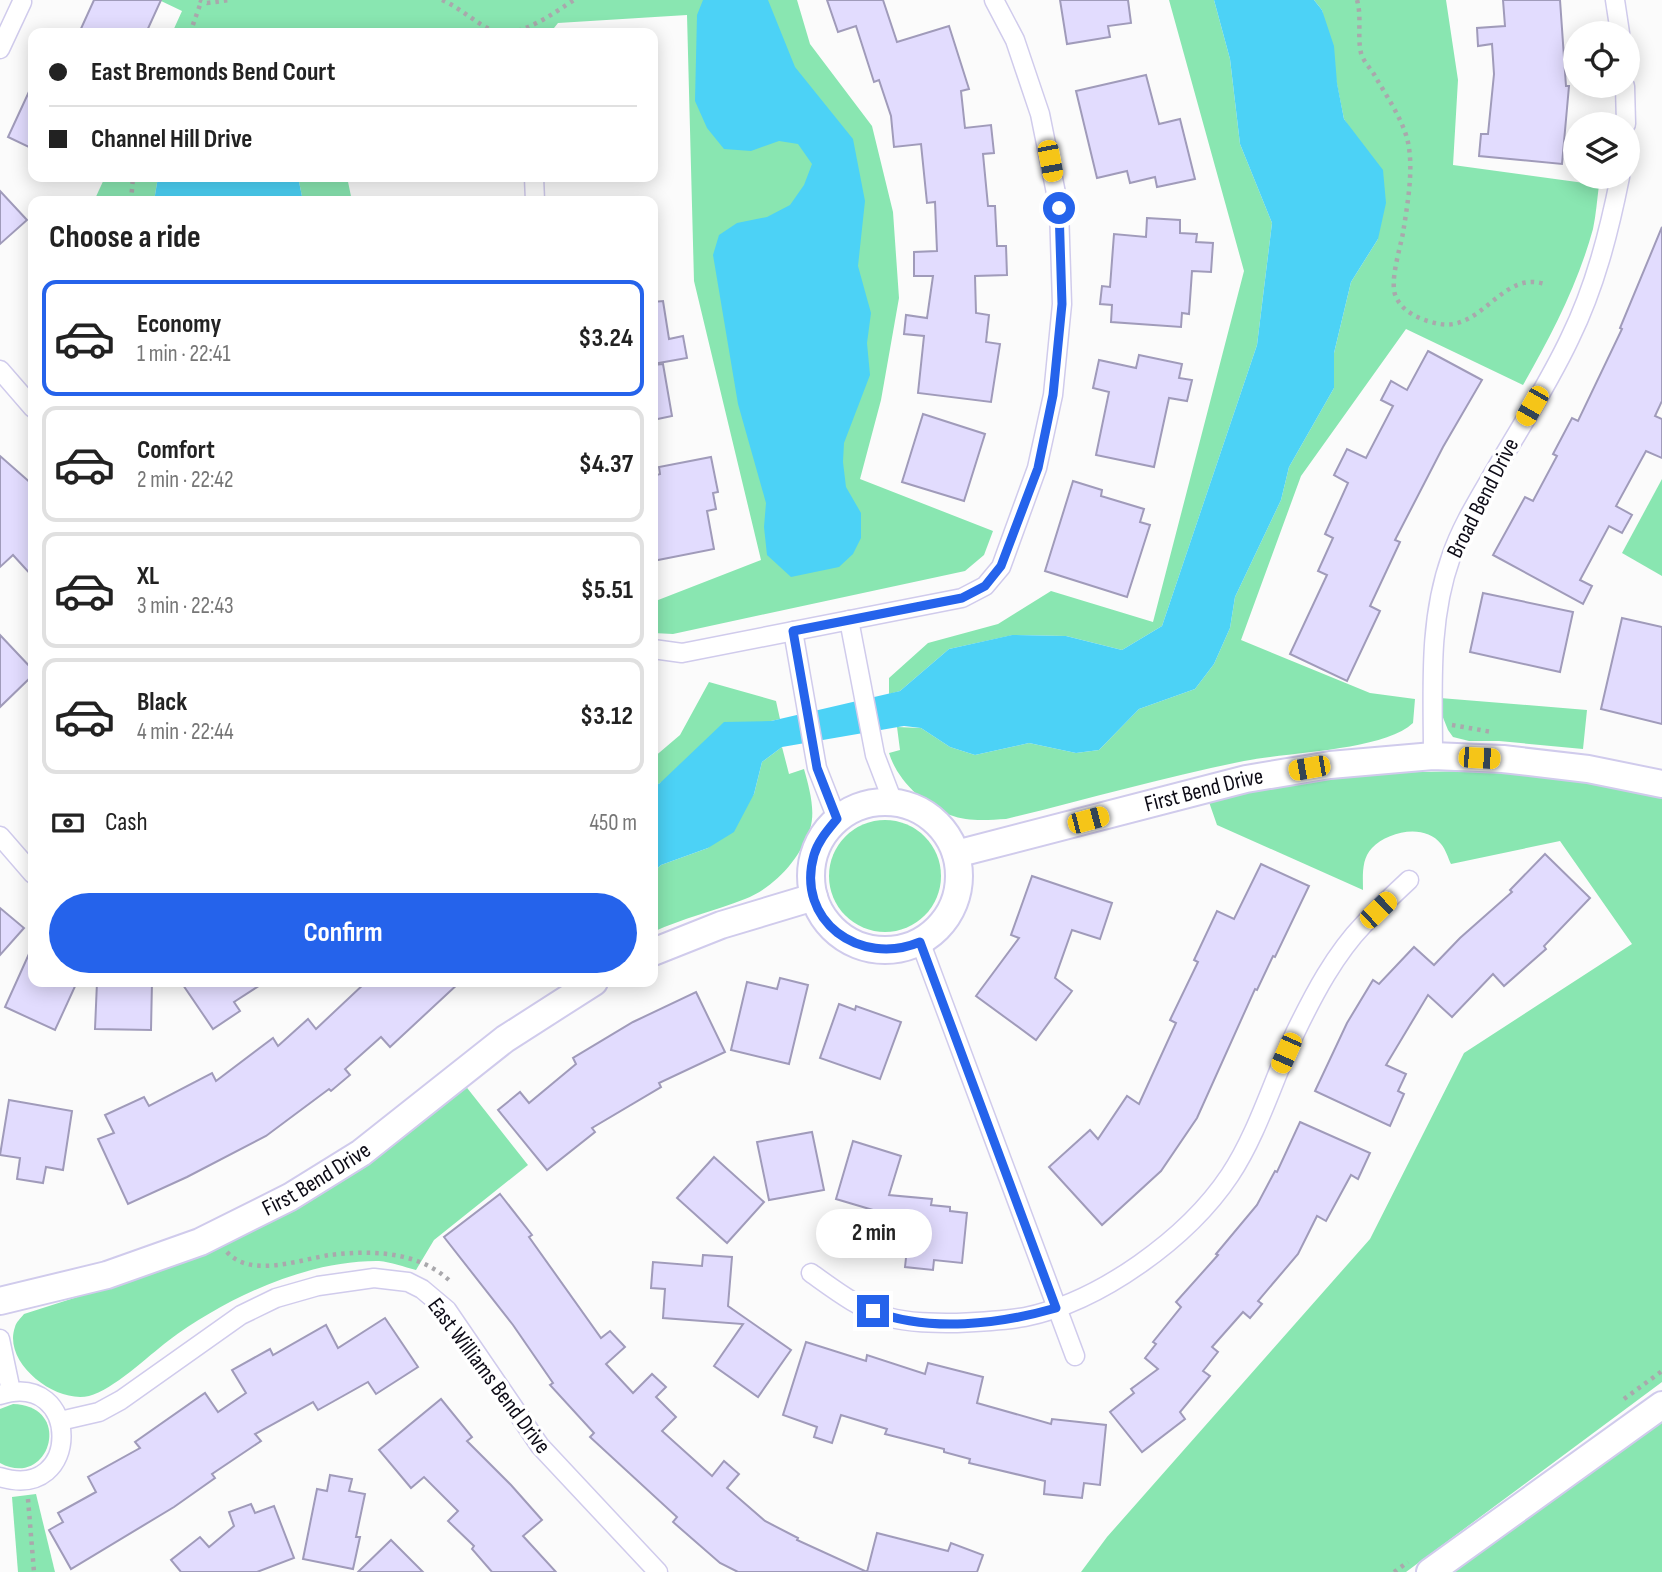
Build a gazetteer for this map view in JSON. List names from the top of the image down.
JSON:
{
  "streets": {
    "street": ["Broad Bend Drive", "First Bend Drive", "East Williams Bend Drive"]
  },
  "crossings": [
    ["Broad Bend Drive", "First Bend Drive"]
  ],
  "page": {
    "banner": ["East Bremonds Bend Court", "Channel Hill Drive"],
    "heading": "Choose a ride",
    "list": [
      {
        "name": "Economy",
        "note": "1 min · 22:41",
        "value": "$3.24"
      },
      {
        "name": "Comfort",
        "note": "2 min · 22:42",
        "value": "$4.37"
      },
      {
        "name": "XL",
        "note": "3 min · 22:43",
        "value": "$5.51"
      },
      {
        "name": "Black",
        "note": "4 min · 22:44",
        "value": "$3.12"
      }
    ],
    "pay": ["Cash", "450 m"],
    "buttons": "Confirm",
    "bubble": "2 min"
  }
}
